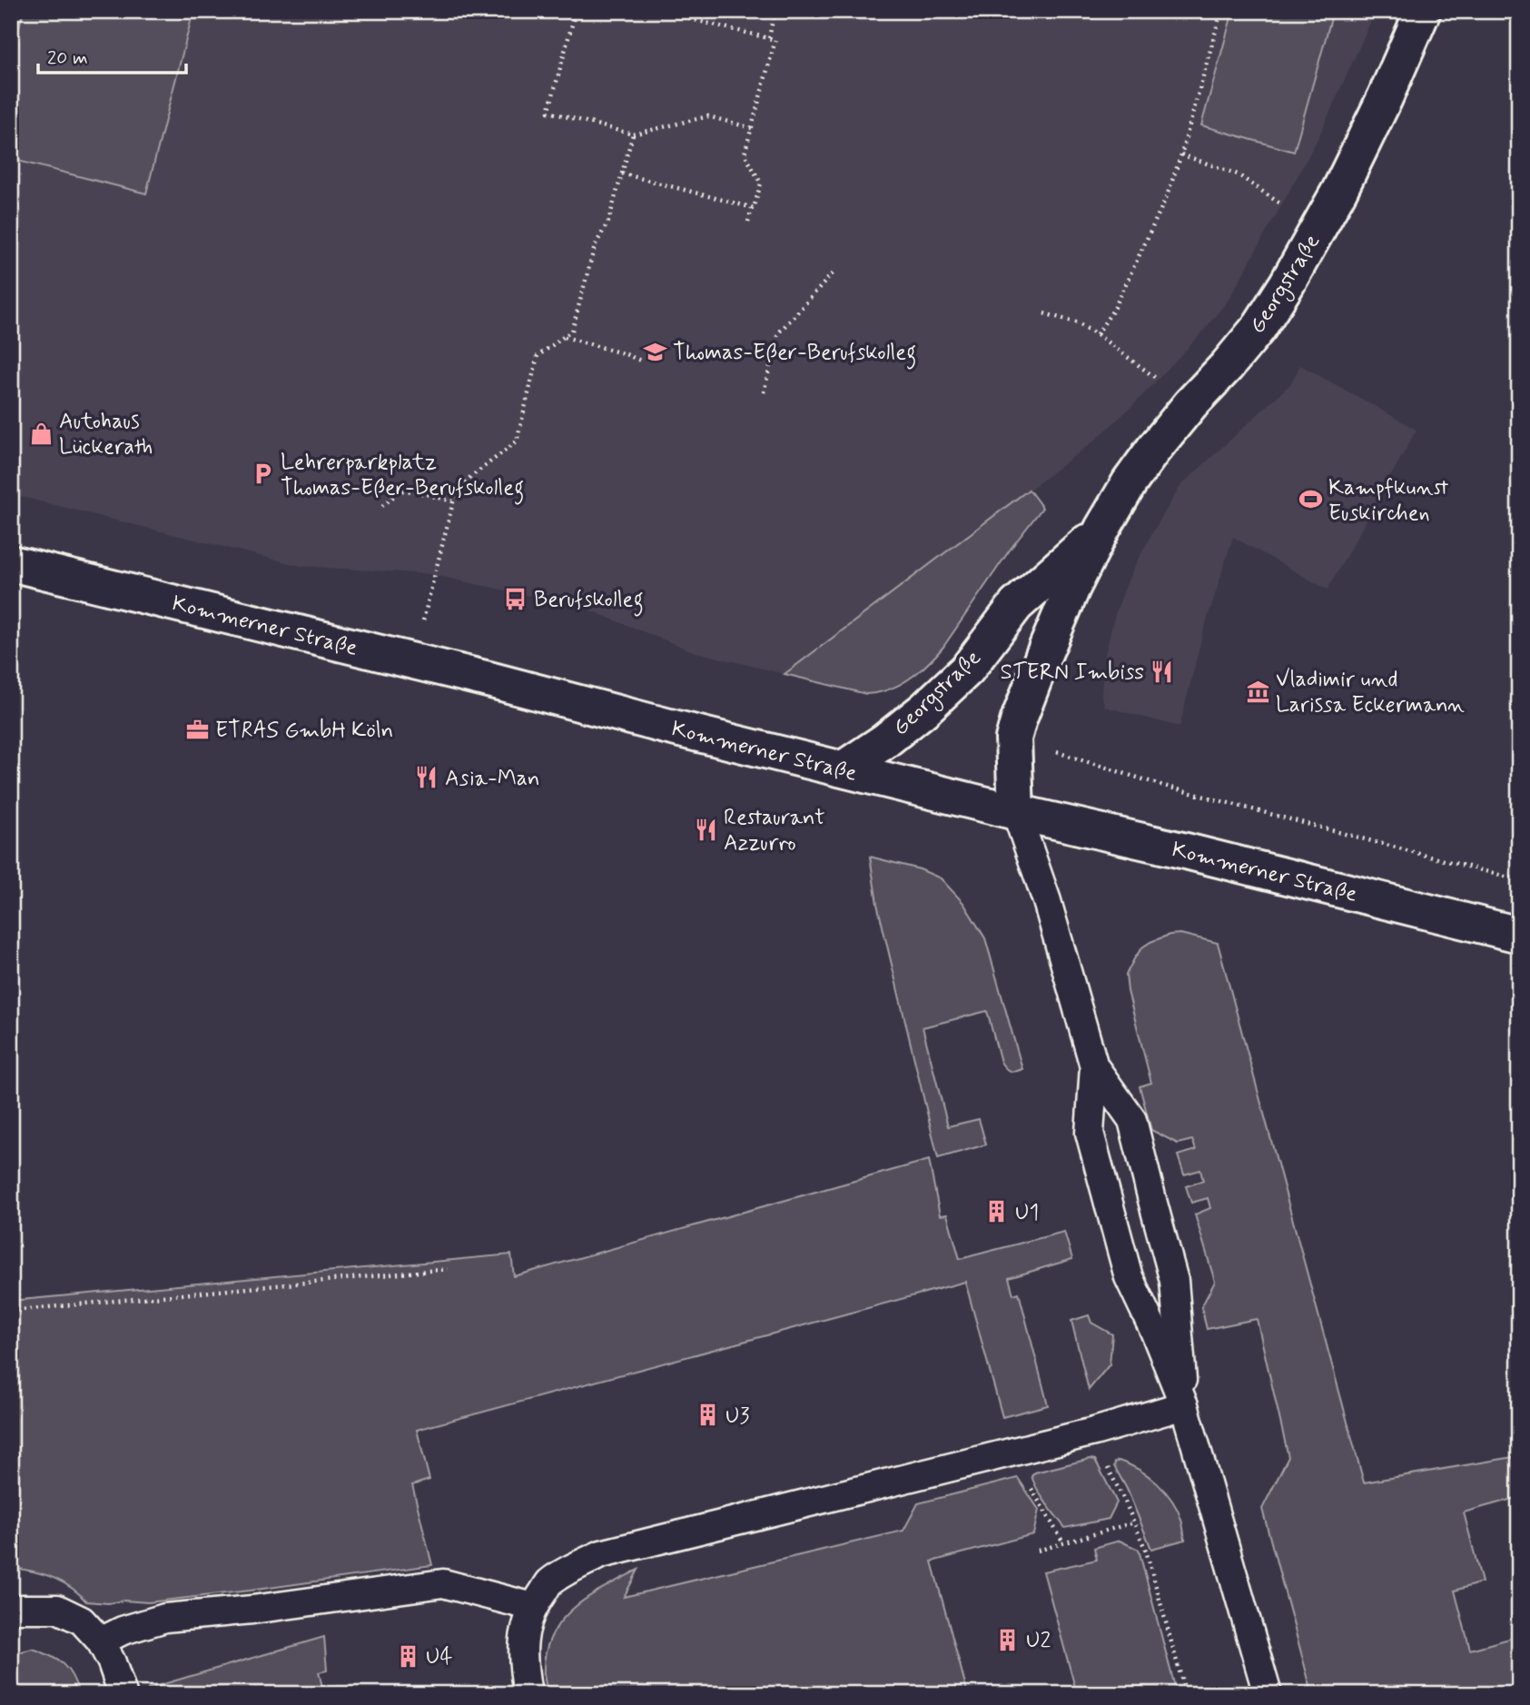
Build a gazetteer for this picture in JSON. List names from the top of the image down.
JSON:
{
  "streets": {
    "main road": ["Georgstraße", "Kommerner Straße"]
  },
  "crossings": [
    ["Georgstraße", "Kommerner Straße"]
  ],
  "places": {
    "school or university": ["Thomas-Eßer-Berufskolleg"],
    "shop": ["Autohaus Lückerath"],
    "parking": ["Lehrerparkplatz Thomas-Eßer-Berufskolleg"],
    "sports": ["Kampfkunst Euskirchen"],
    "bus stop": ["Berufskolleg"],
    "restaurant": ["STERN Imbiss", "Asia-Man", "Restaurant Azzurro"],
    "museum": ["Vladimir und Larissa Eckermann"],
    "office": ["ETRAS GmbH Köln"],
    "building": [
      "U1",
      "U3",
      "U2",
      "U4"
    ]
  },
  "scale_bar": "20 m"
}
